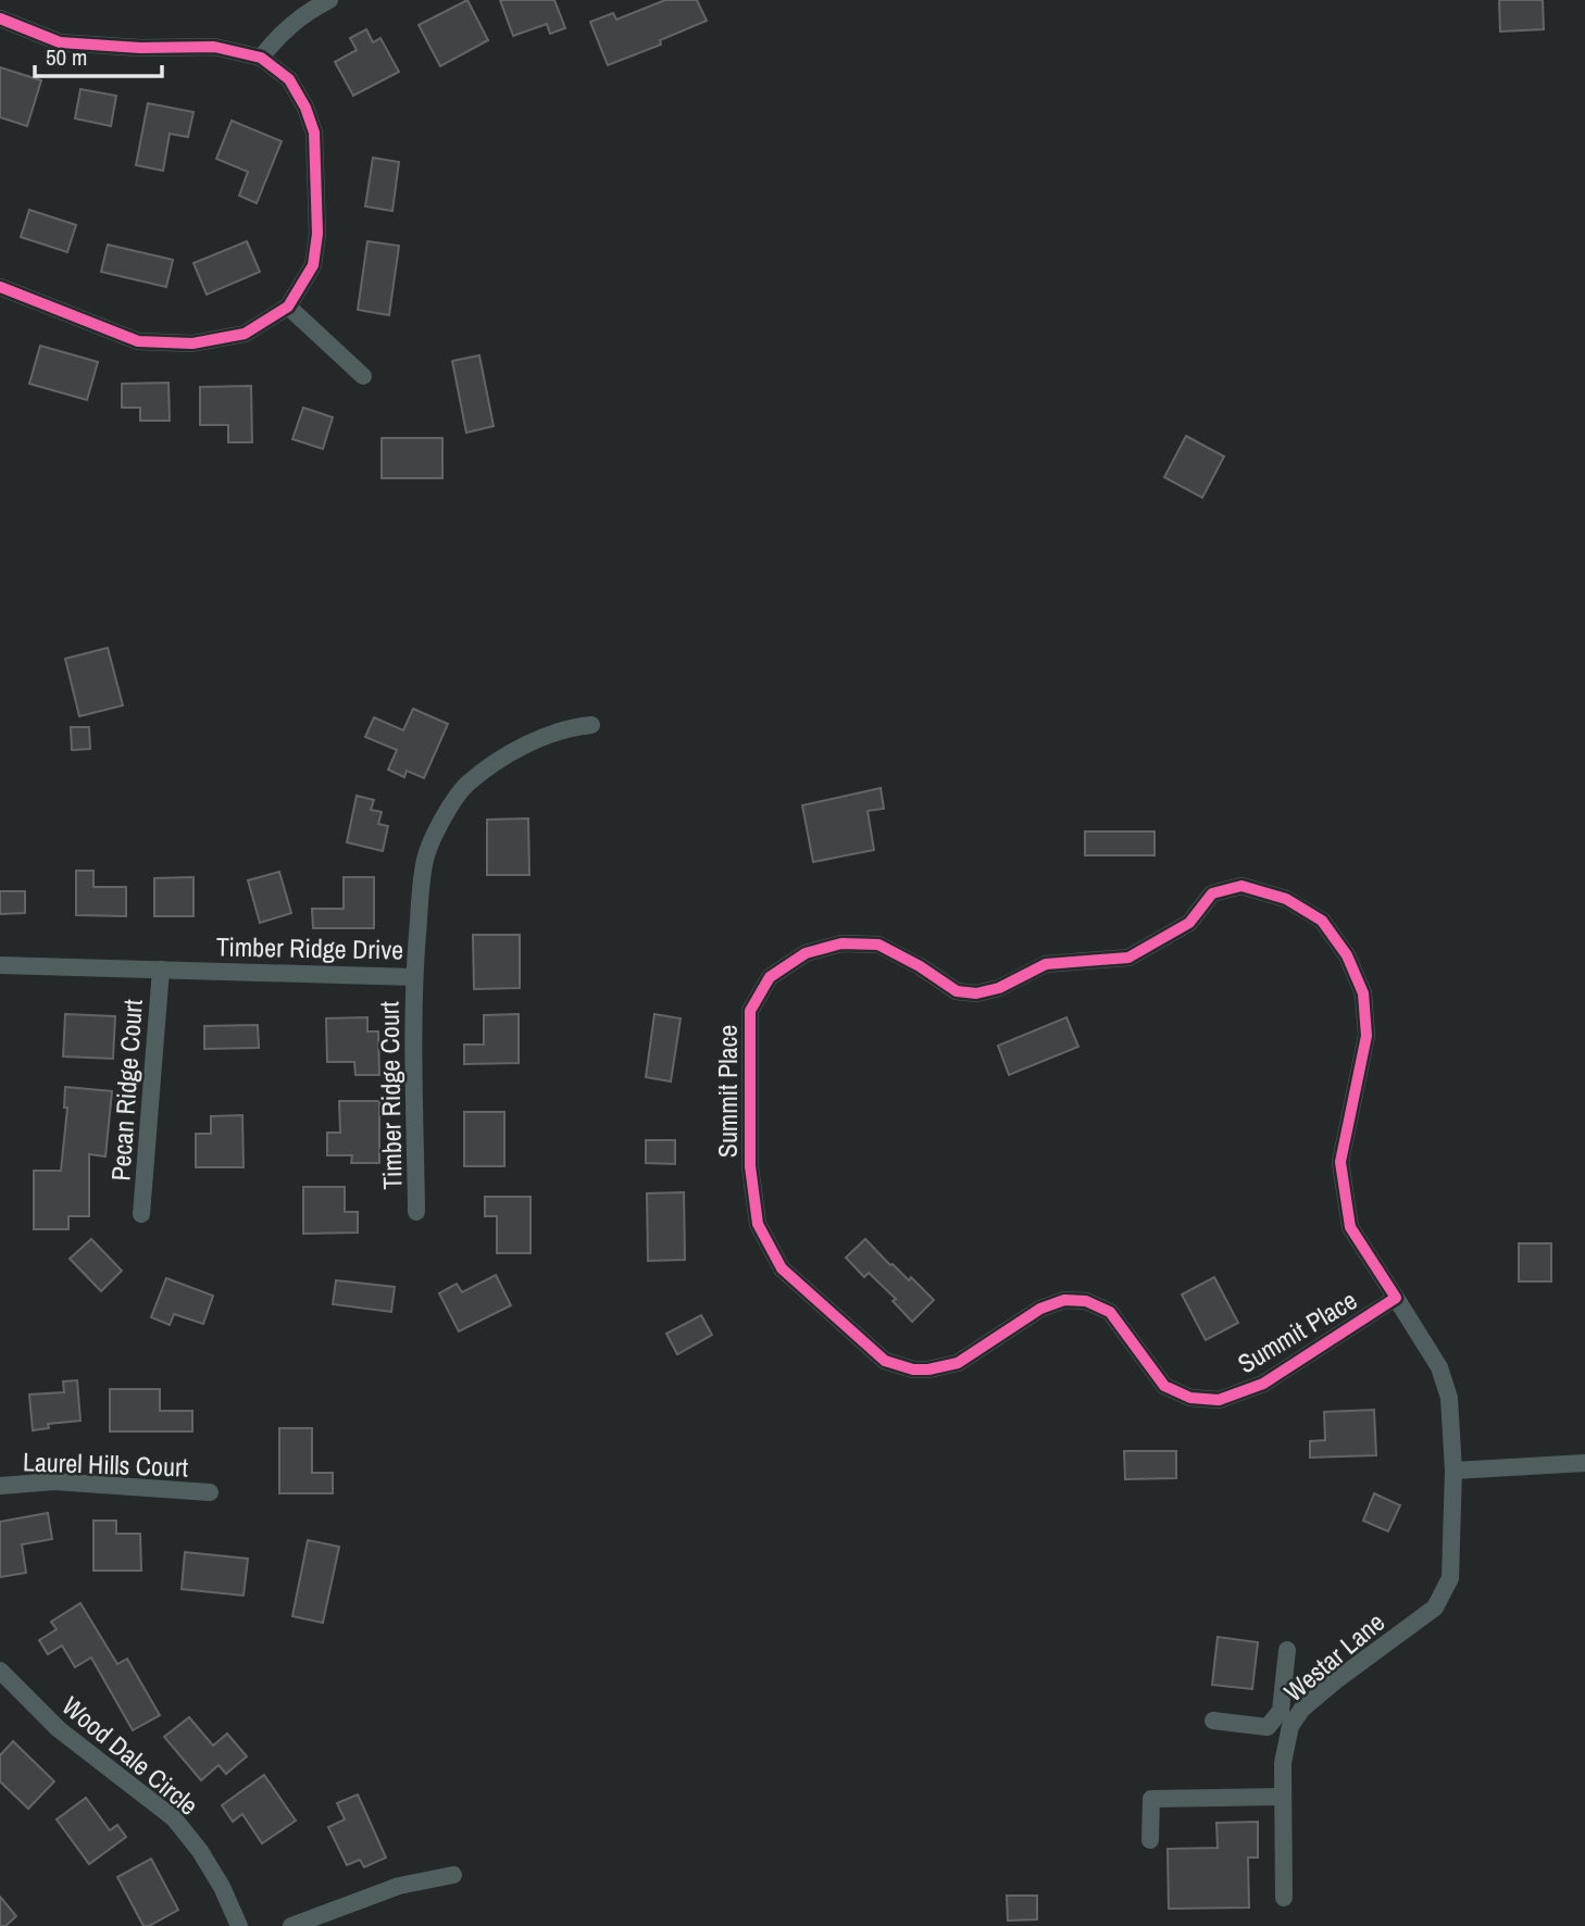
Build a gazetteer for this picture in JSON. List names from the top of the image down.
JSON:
{
  "streets": {
    "street": [
      "Timber Ridge Drive",
      "Pecan Ridge Court",
      "Summit Place",
      "Timber Ridge Court",
      "Laurel Hills Court",
      "Westar Lane",
      "Wood Dale Circle"
    ]
  },
  "crossings": [
    ["Timber Ridge Drive", "Pecan Ridge Court"],
    ["Timber Ridge Drive", "Timber Ridge Court"],
    ["Summit Place", "Westar Lane"]
  ],
  "scale_bar": "50 m"
}
